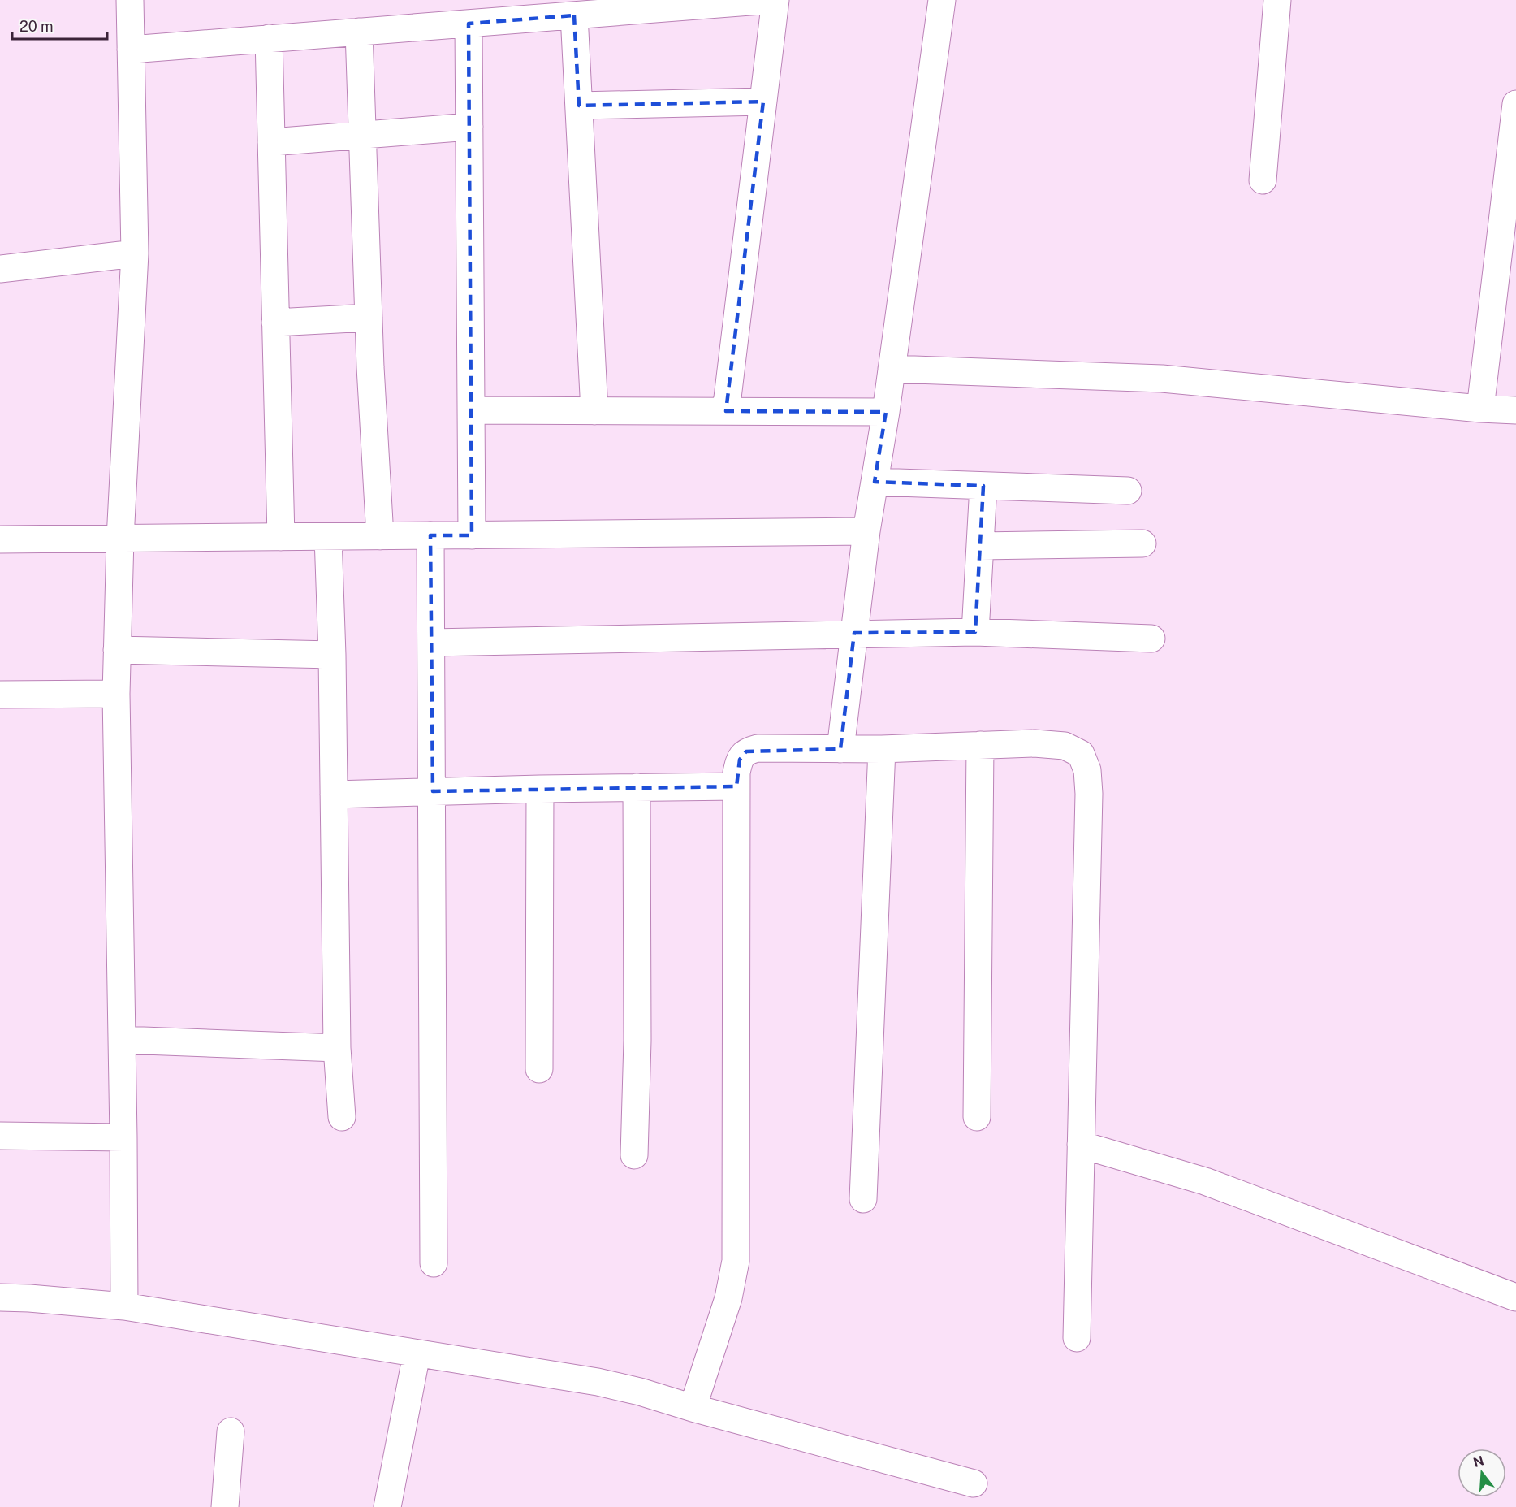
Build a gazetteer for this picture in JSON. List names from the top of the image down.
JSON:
{
  "scale_bar": "20 m",
  "north": "top"
}
